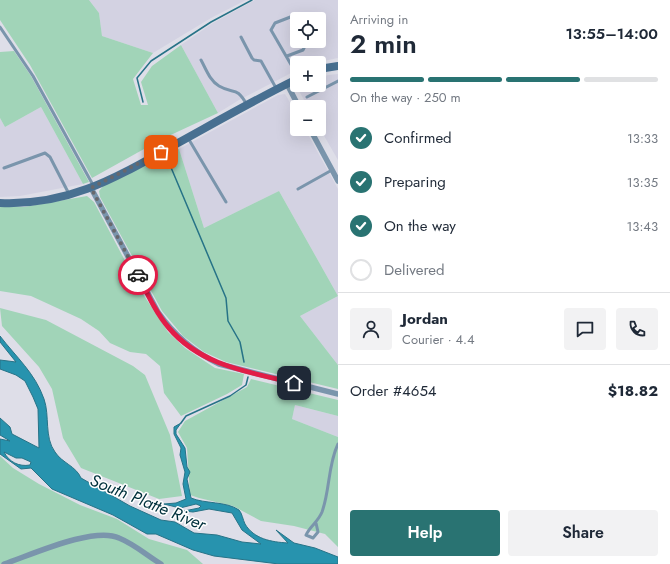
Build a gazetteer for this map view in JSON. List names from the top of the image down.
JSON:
{
  "water": ["South Platte River"],
  "page": {
    "heading": ["2 min", "Arriving in", "13:55–14:00"],
    "panel": [
      "Jordan",
      "Courier · 4.4",
      "Order #4654",
      "$18.82"
    ],
    "map_buttons": ["+", "−"],
    "bar": "On the way · 250 m",
    "list": [
      ["Confirmed", "13:33"],
      ["Preparing", "13:35"],
      ["On the way", "13:43"],
      "Delivered"
    ],
    "buttons": ["Help", "Share"]
  }
}
